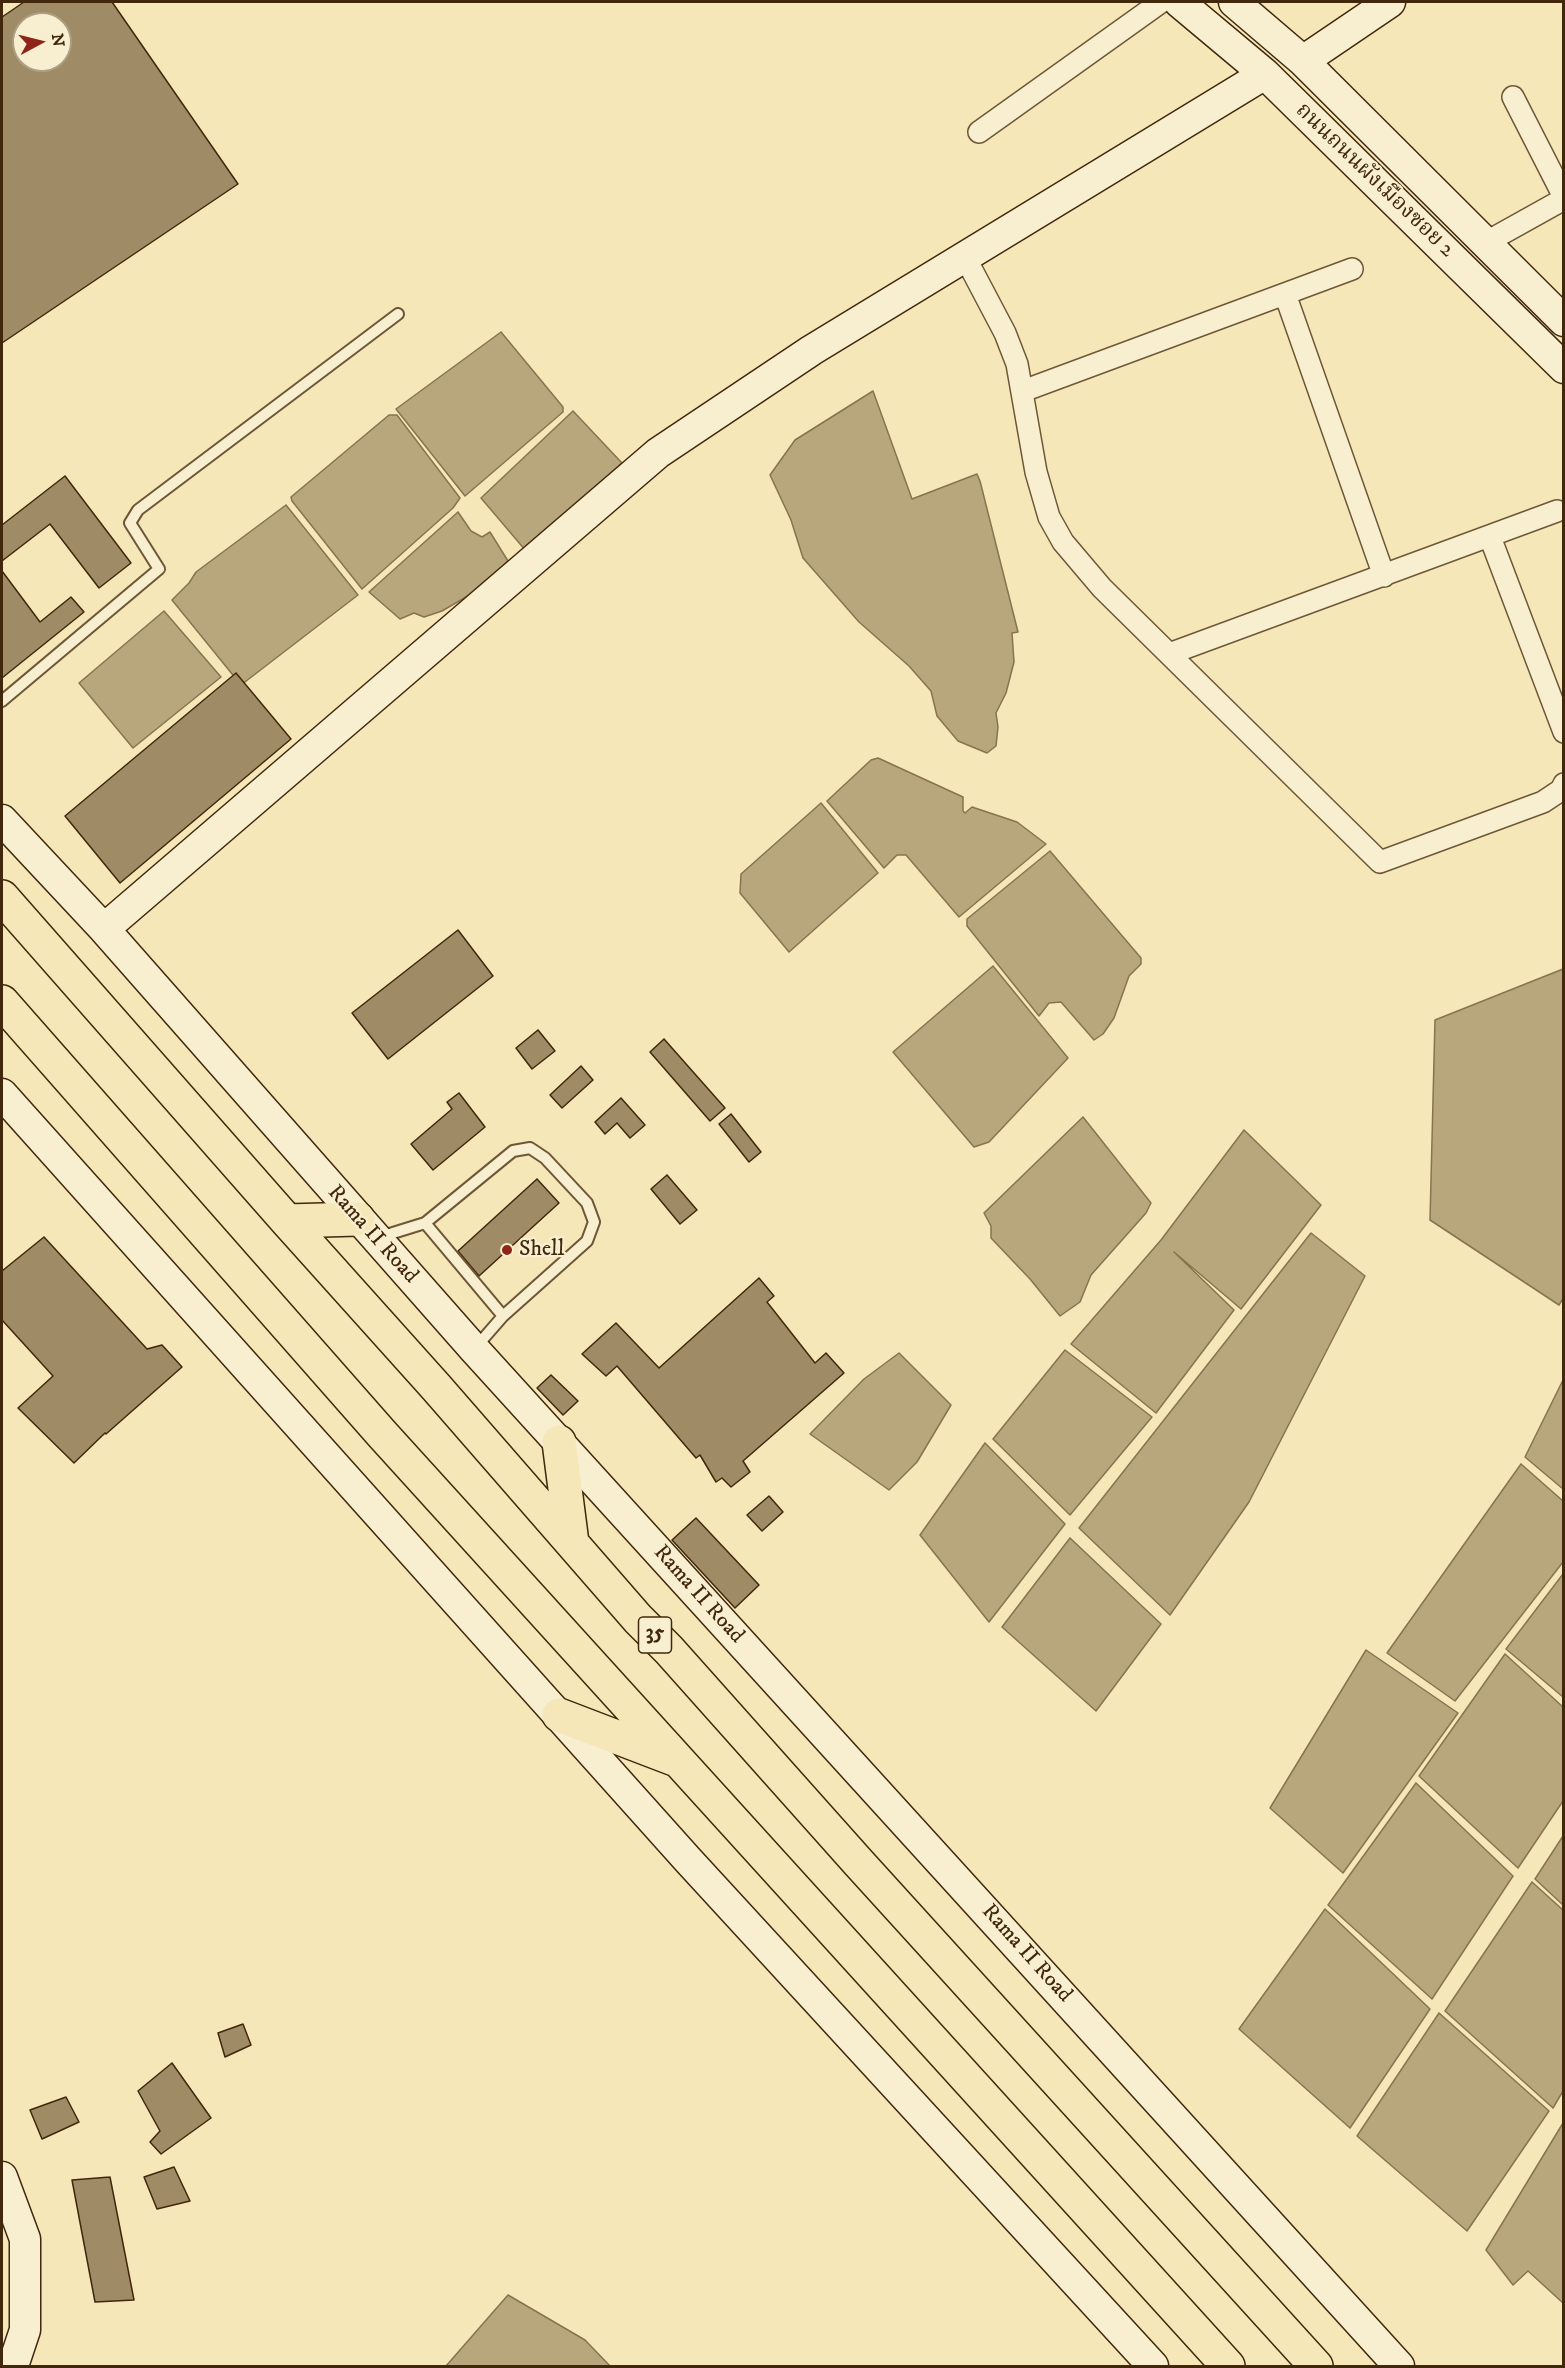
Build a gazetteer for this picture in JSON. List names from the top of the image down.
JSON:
{
  "streets": {
    "highway": ["35"],
    "main road": ["ถนนถนนผังเมืองซอย 2", "Rama II Road"]
  },
  "places": ["Shell"],
  "north": "right"
}
